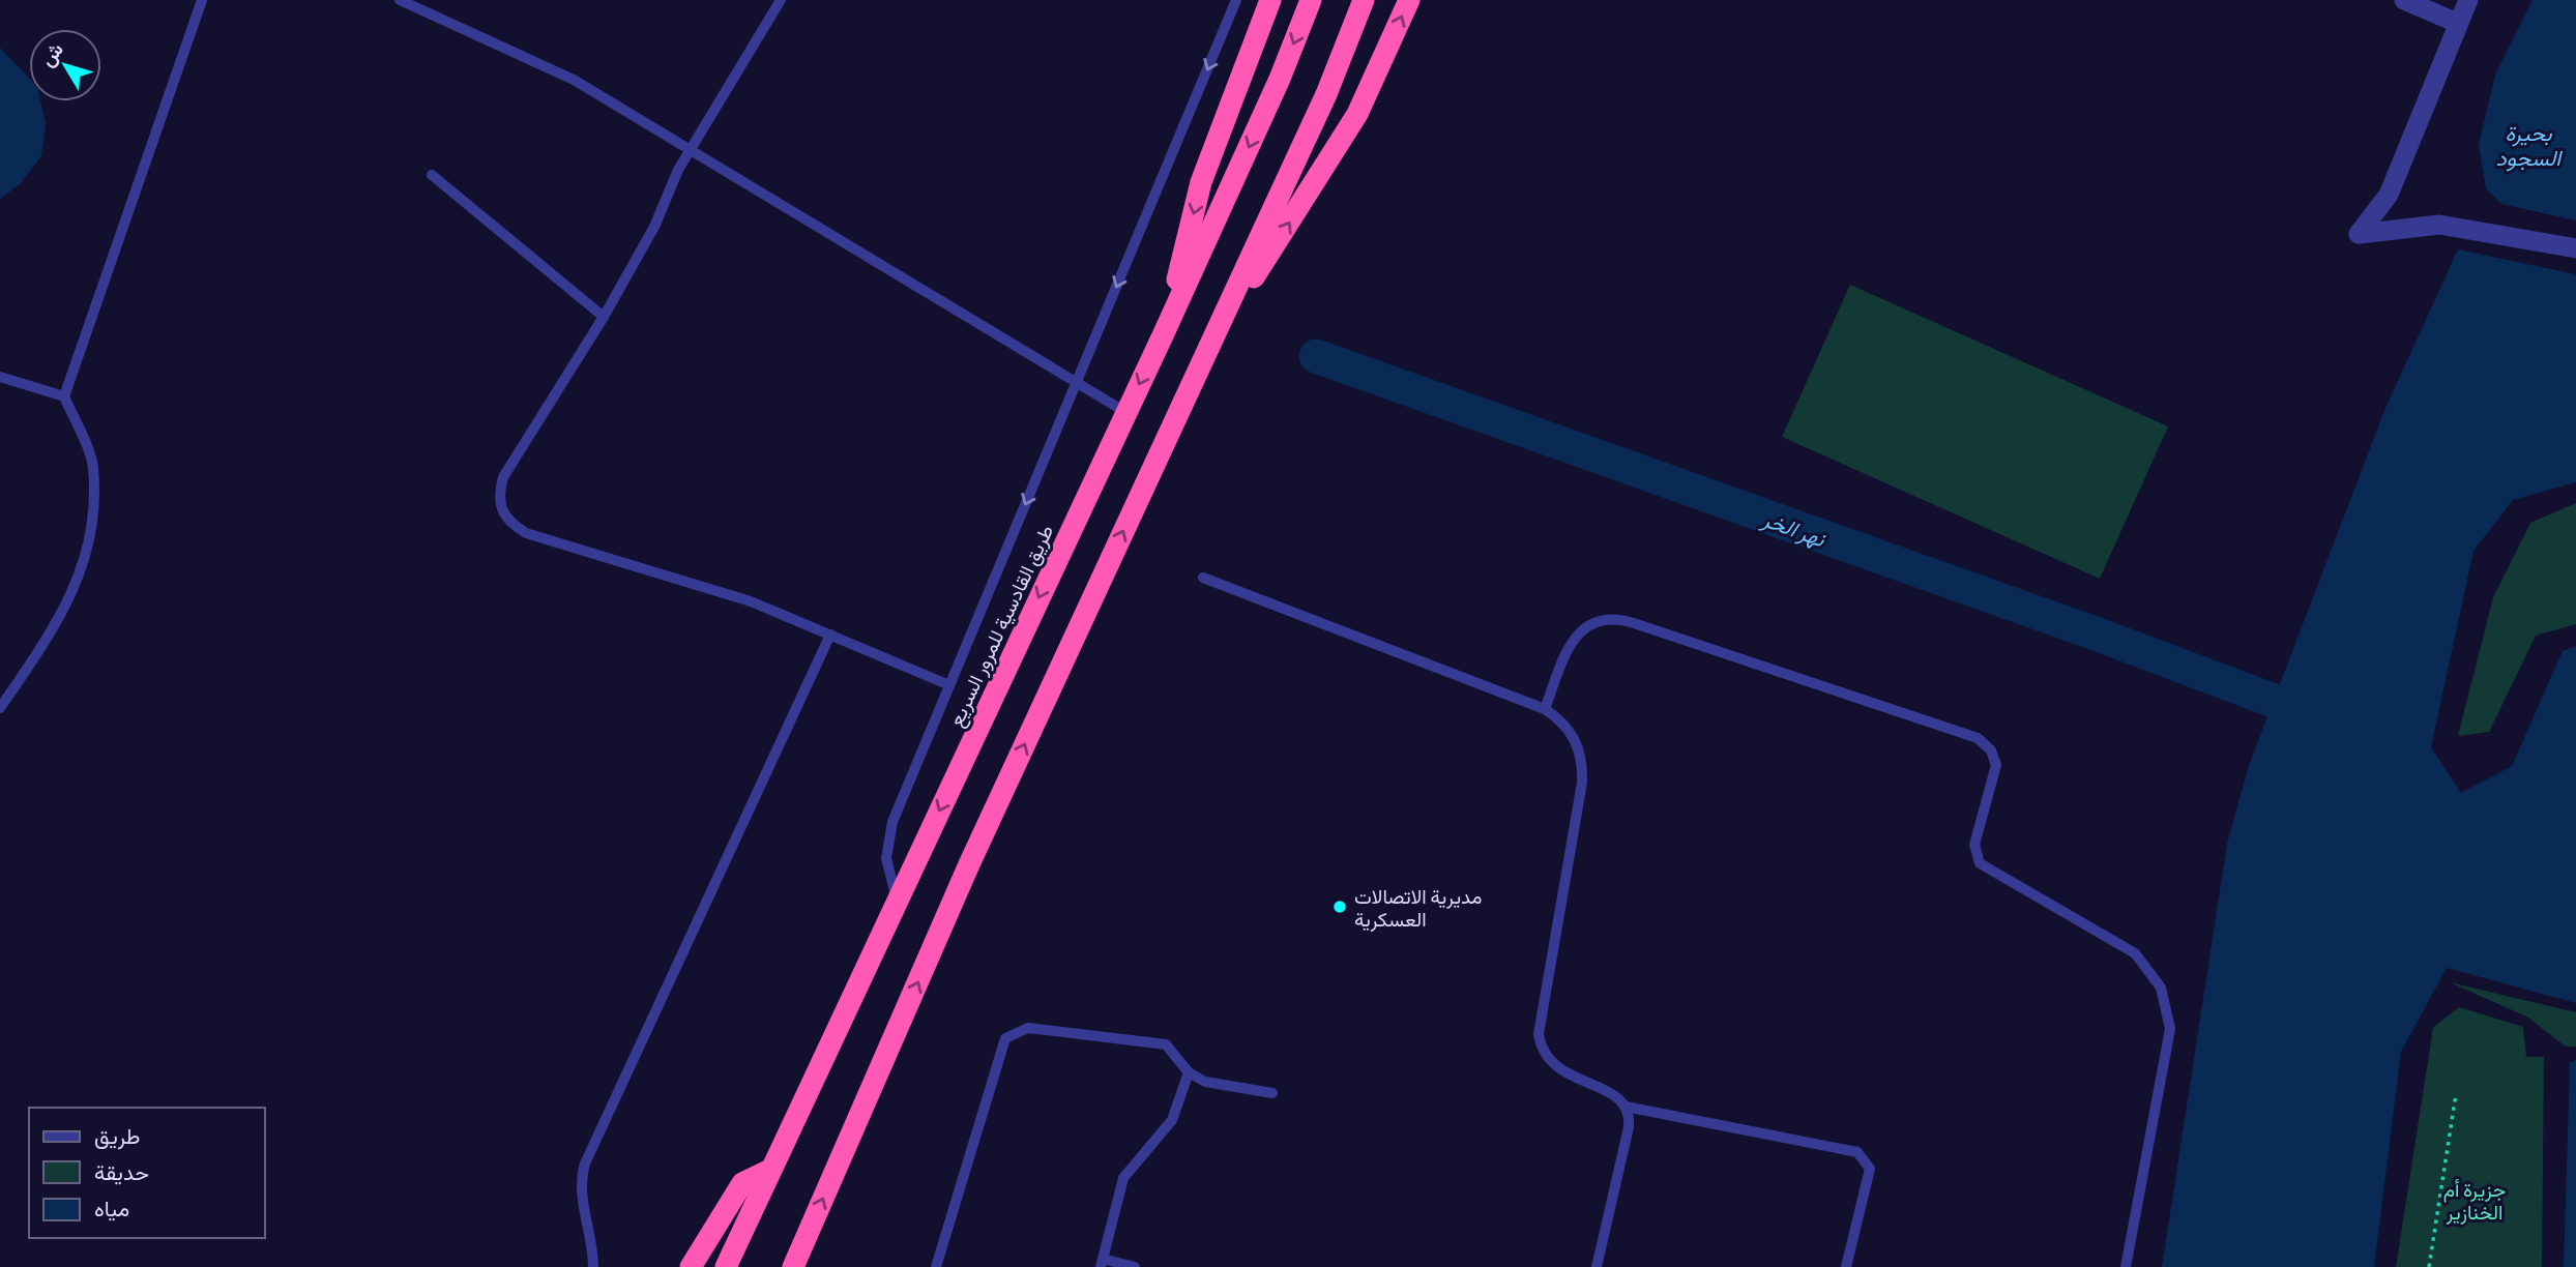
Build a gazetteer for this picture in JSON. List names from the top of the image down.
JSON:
{
  "streets": {
    "highway": ["طريق القادسية للمرور السريع"]
  },
  "water": ["بحيرة السجود", "نهر الخر"],
  "parks": ["جزيرة أم الخنازير"],
  "places": ["مديرية الاتصالات العسكرية"],
  "legend": ["طريق", "حديقة", "مياه"],
  "north": "top left"
}
